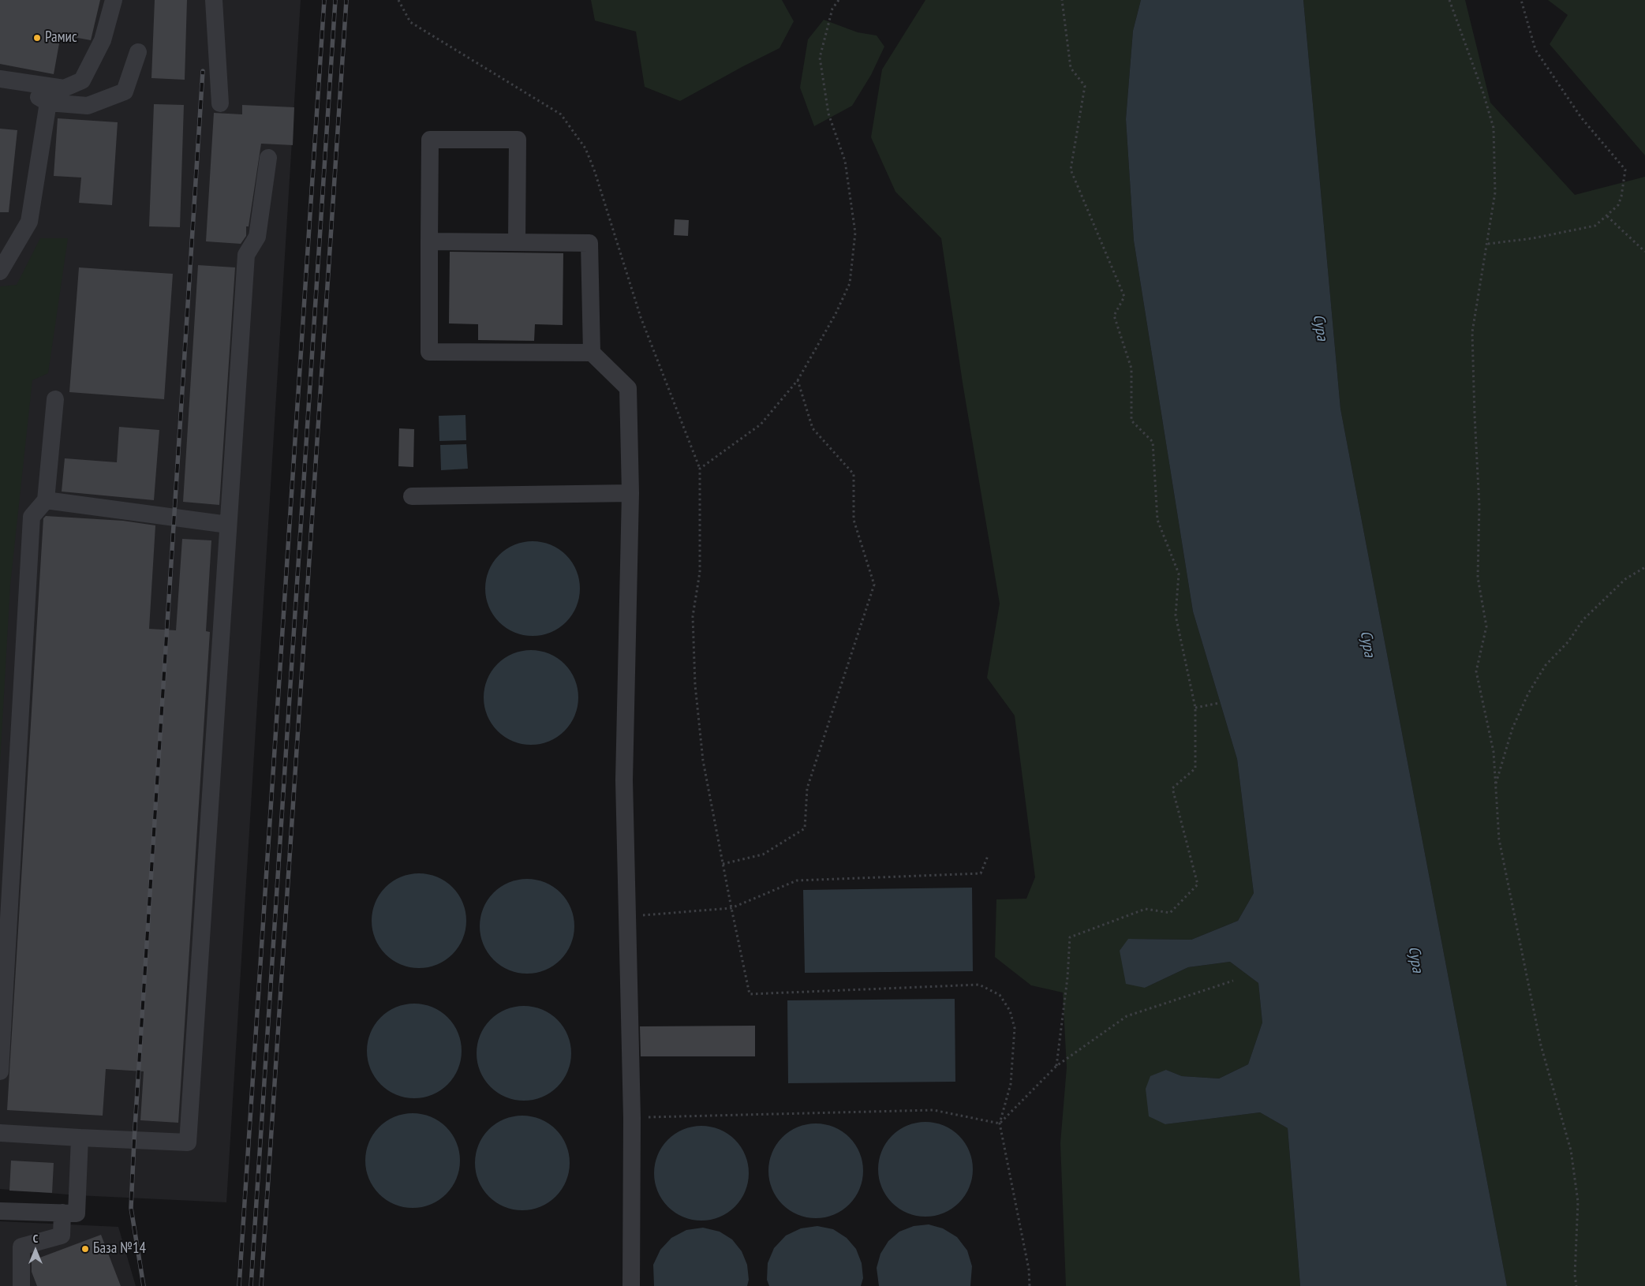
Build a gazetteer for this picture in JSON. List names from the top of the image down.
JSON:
{
  "water": ["Сура"],
  "places": ["Рамис", "База №14"],
  "north": "top"
}
